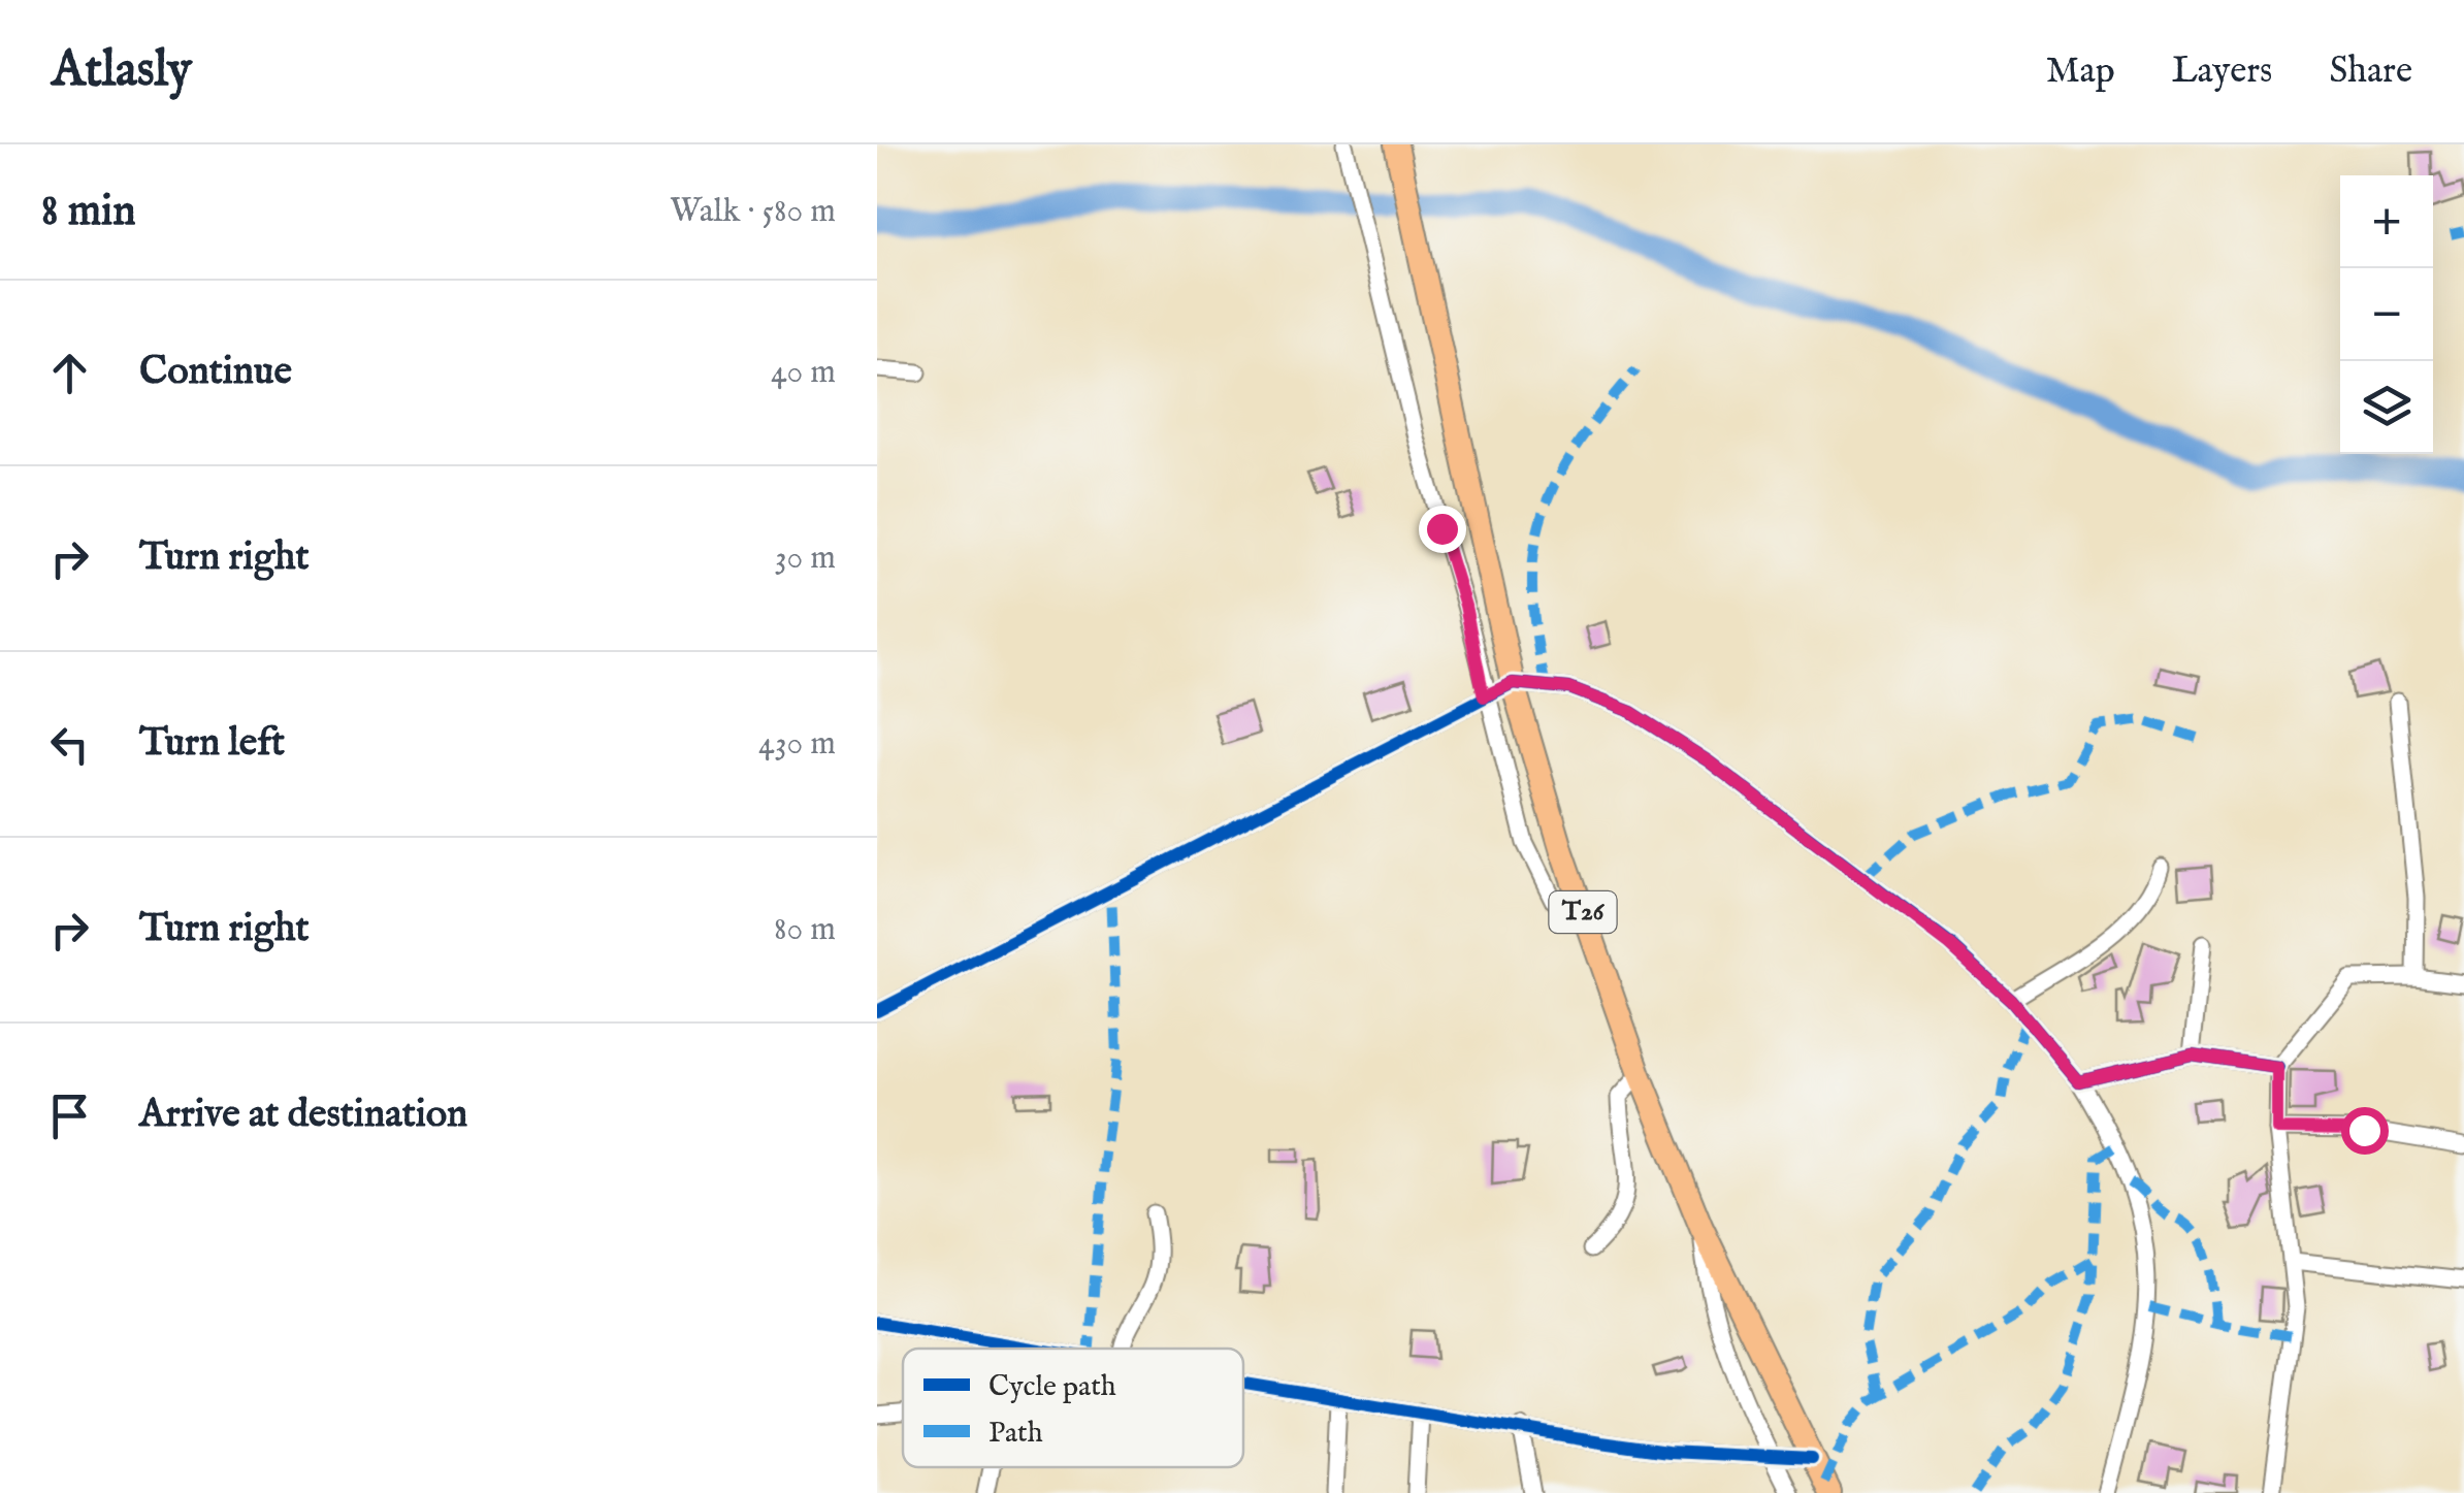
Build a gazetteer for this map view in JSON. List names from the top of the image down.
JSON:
{
  "streets": {
    "highway": ["T26"]
  },
  "legend": ["Cycle path", "Path"],
  "page": {
    "header": "Atlasly",
    "nav": ["Map", "Layers", "Share"],
    "heading": ["8 min", "Walk · 580 m"],
    "map_buttons": ["+", "−"],
    "list": [
      ["Continue", "40 m"],
      ["Turn right", "30 m"],
      ["Turn left", "430 m"],
      ["Turn right", "80 m"],
      "Arrive at destination"
    ]
  }
}
